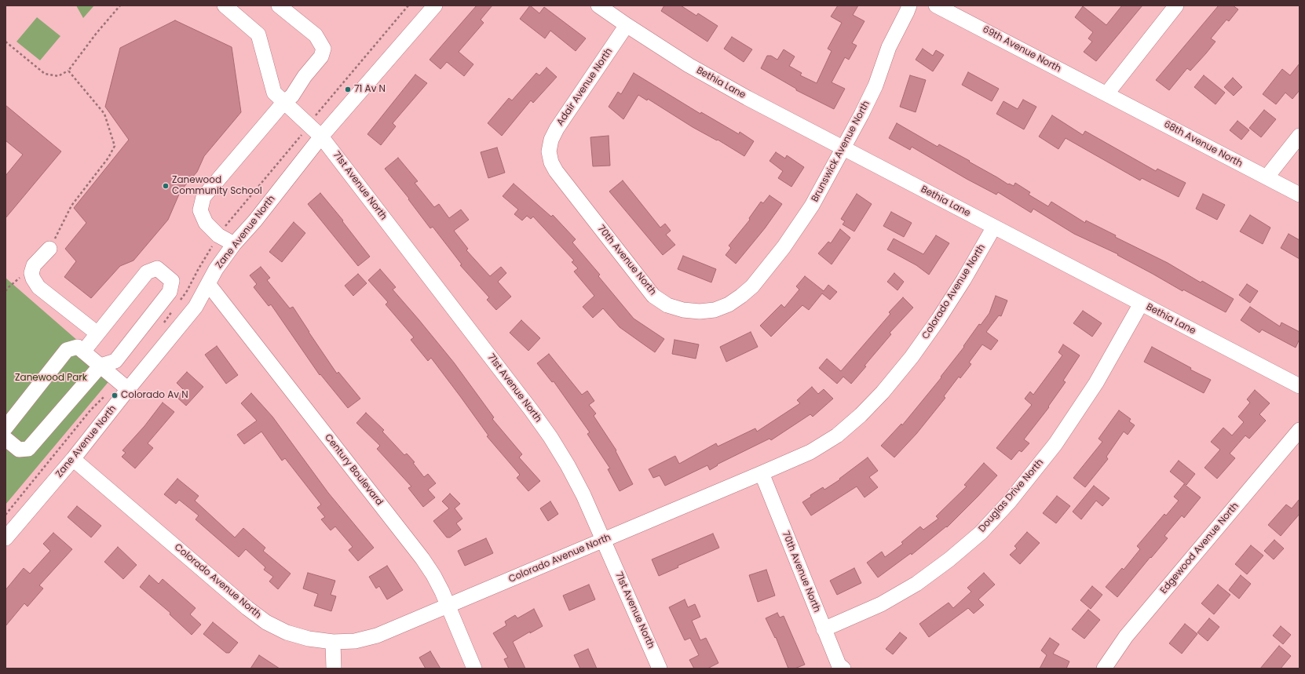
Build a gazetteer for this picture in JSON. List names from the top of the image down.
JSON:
{
  "streets": {
    "street": [
      "69th Avenue North",
      "Bethia Lane",
      "Adair Avenue North",
      "68th Avenue North",
      "Brunswick Avenue North",
      "71st Avenue North",
      "Zane Avenue North",
      "70th Avenue North",
      "Colorado Avenue North",
      "Century Boulevard",
      "Douglas Drive North",
      "Edgewood Avenue North"
    ]
  },
  "crossings": [
    ["69th Avenue North", "68th Avenue North"],
    ["Bethia Lane", "Adair Avenue North"],
    ["Bethia Lane", "Brunswick Avenue North"],
    ["Bethia Lane", "Colorado Avenue North"],
    ["Bethia Lane", "Douglas Drive North"],
    ["Adair Avenue North", "70th Avenue North"],
    ["Brunswick Avenue North", "70th Avenue North"],
    ["71st Avenue North", "Zane Avenue North"],
    ["71st Avenue North", "Colorado Avenue North"],
    ["Zane Avenue North", "Colorado Avenue North"],
    ["Zane Avenue North", "Century Boulevard"],
    ["70th Avenue North", "Colorado Avenue North"],
    ["70th Avenue North", "Douglas Drive North"],
    ["Colorado Avenue North", "Century Boulevard"]
  ],
  "parks": ["Zanewood Park"],
  "places": ["71 Av N", "Zanewood Community School", "Colorado Av N"]
}
